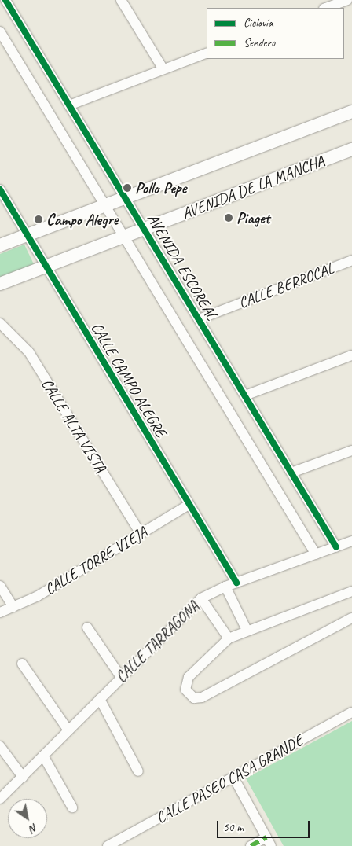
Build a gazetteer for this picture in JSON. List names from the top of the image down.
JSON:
{
  "streets": {
    "street": [
      "AVENIDA DE LA MANCHA",
      "AVENIDA ESCOREAL",
      "CALLE BERROCAL",
      "CALLE CAMPO ALEGRE",
      "CALLE ALTA VISTA",
      "CALLE TORRE VIEJA",
      "CALLE TARRAGONA",
      "CALLE PASEO CASA GRANDE"
    ]
  },
  "crossings": [
    ["AVENIDA DE LA MANCHA", "AVENIDA ESCOREAL"],
    ["AVENIDA DE LA MANCHA", "CALLE CAMPO ALEGRE"],
    ["AVENIDA ESCOREAL", "CALLE BERROCAL"],
    ["AVENIDA ESCOREAL", "CALLE TARRAGONA"],
    ["CALLE CAMPO ALEGRE", "CALLE TORRE VIEJA"],
    ["CALLE CAMPO ALEGRE", "CALLE TARRAGONA"],
    ["CALLE ALTA VISTA", "CALLE TORRE VIEJA"]
  ],
  "places": ["Pollo Pepe", "Piaget", "Campo Alegre"],
  "legend": ["Ciclovía", "Sendero"],
  "scale_bar": "50 m",
  "north": "bottom right"
}
